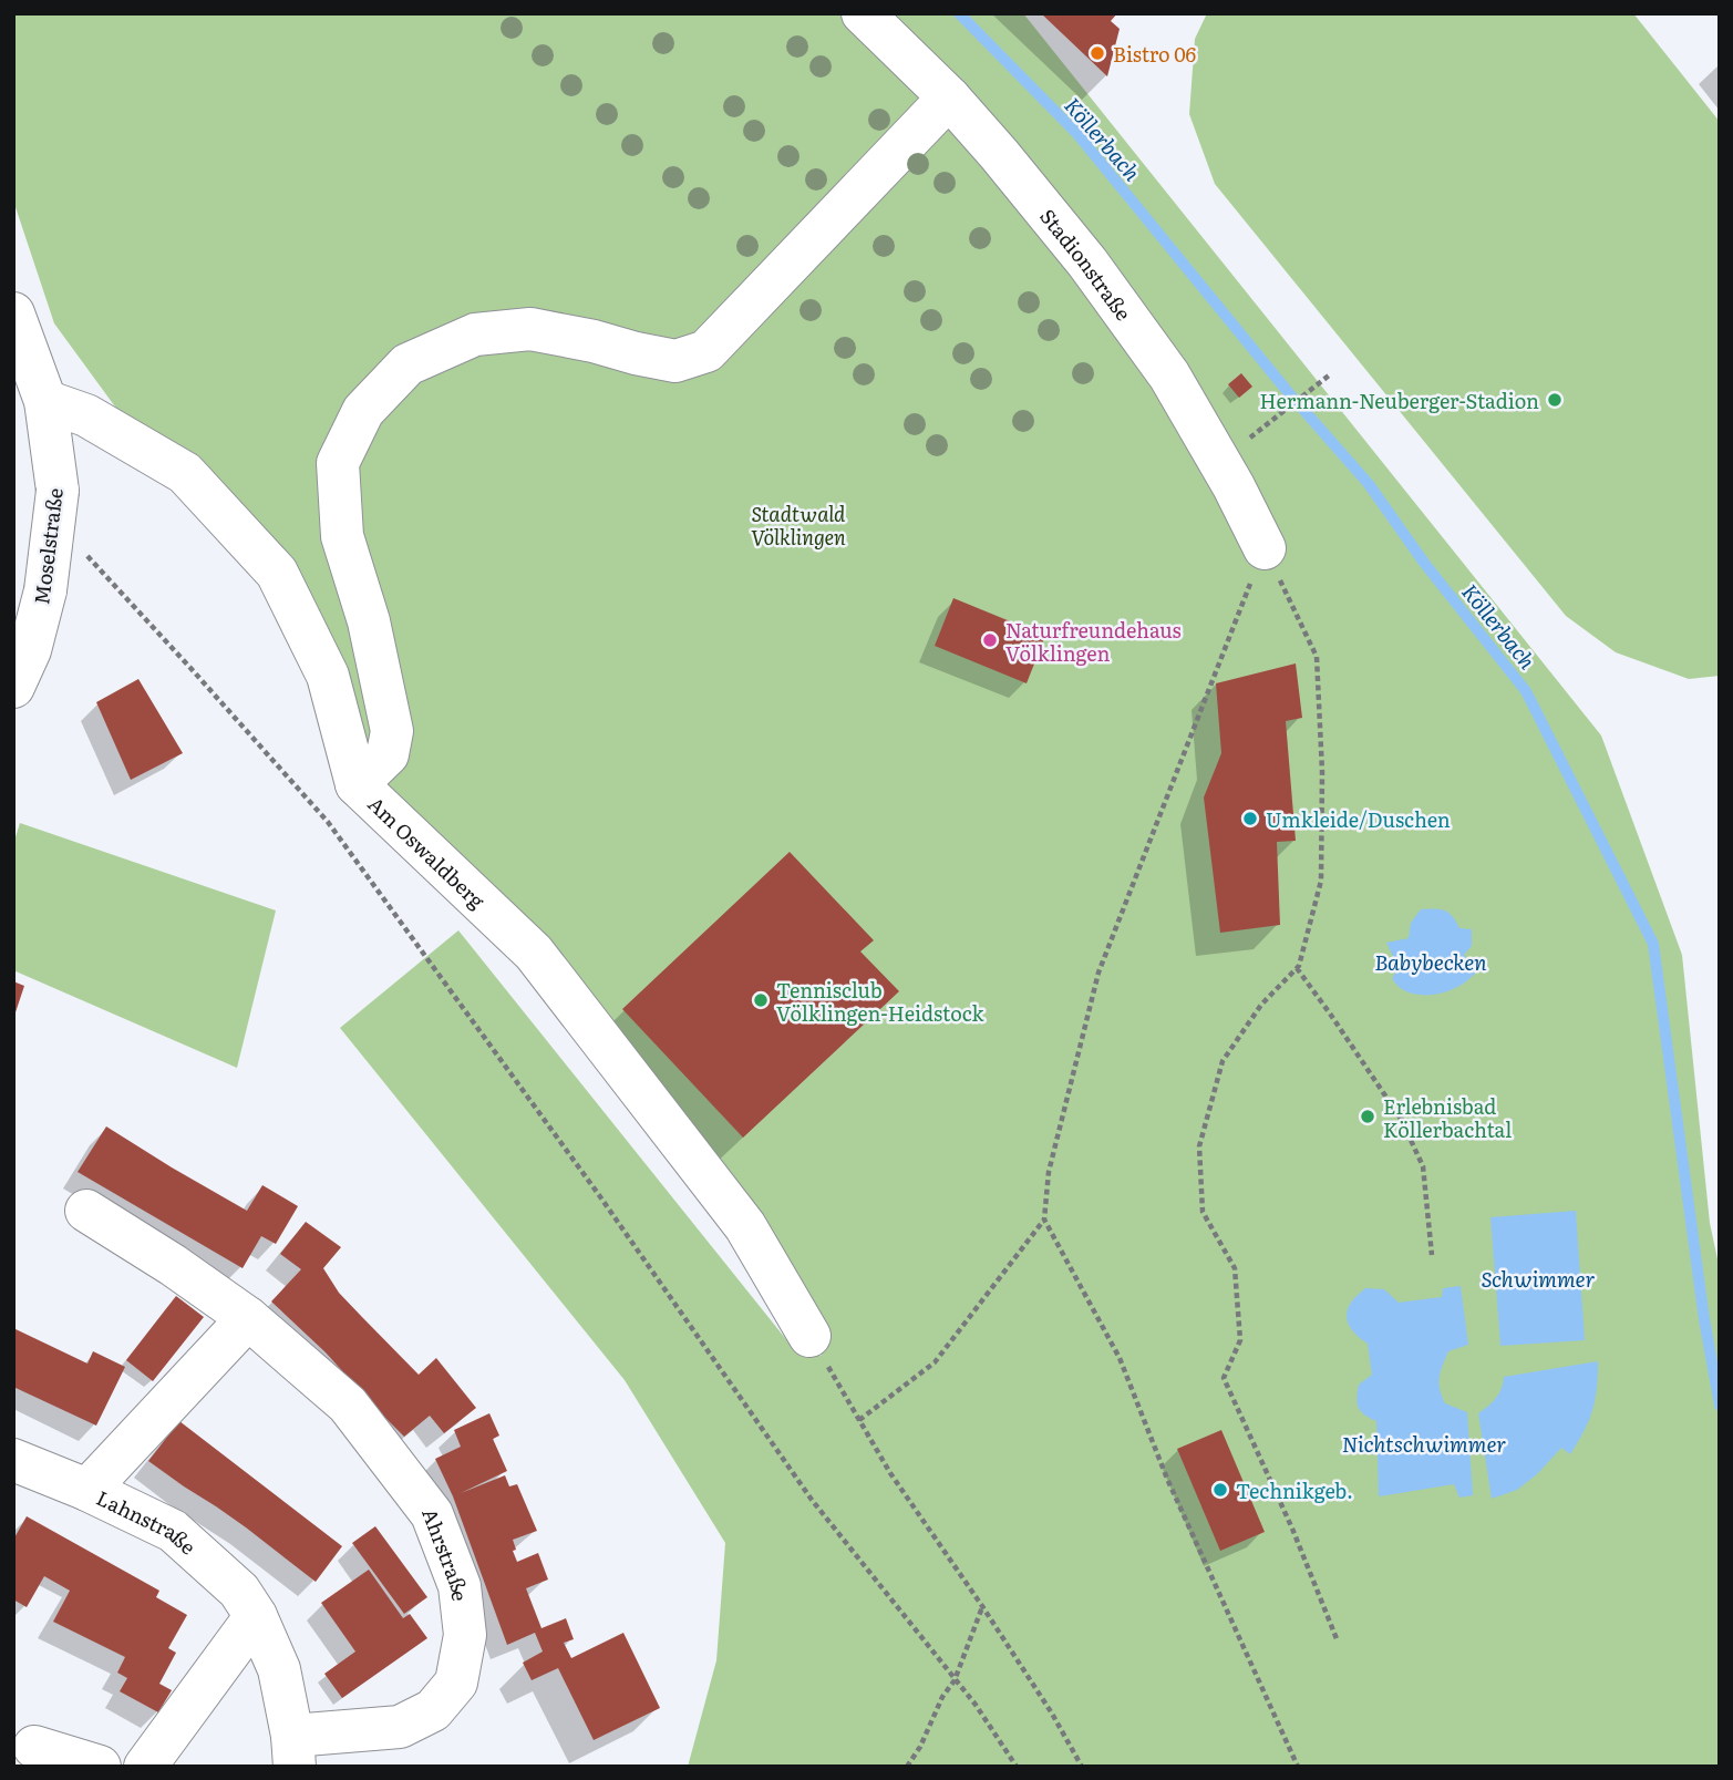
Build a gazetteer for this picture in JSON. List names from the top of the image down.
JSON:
{
  "streets": {
    "street": [
      "Stadionstraße",
      "Moselstraße",
      "Am Oswaldberg",
      "Lahnstraße",
      "Ahrstraße"
    ]
  },
  "crossings": [
    ["Moselstraße", "Am Oswaldberg"],
    ["Lahnstraße", "Ahrstraße"]
  ],
  "water": [
    "Köllerbach",
    "Babybecken",
    "Schwimmer",
    "Nichtschwimmer"
  ],
  "parks": ["Stadtwald Völklingen"],
  "places": [
    "Bistro 06",
    "Hermann-Neuberger-Stadion",
    "Naturfreundehaus Völklingen",
    "Umkleide/Duschen",
    "Tennisclub Völklingen-Heidstock",
    "Erlebnisbad Köllerbachtal",
    "Technikgeb."
  ]
}
